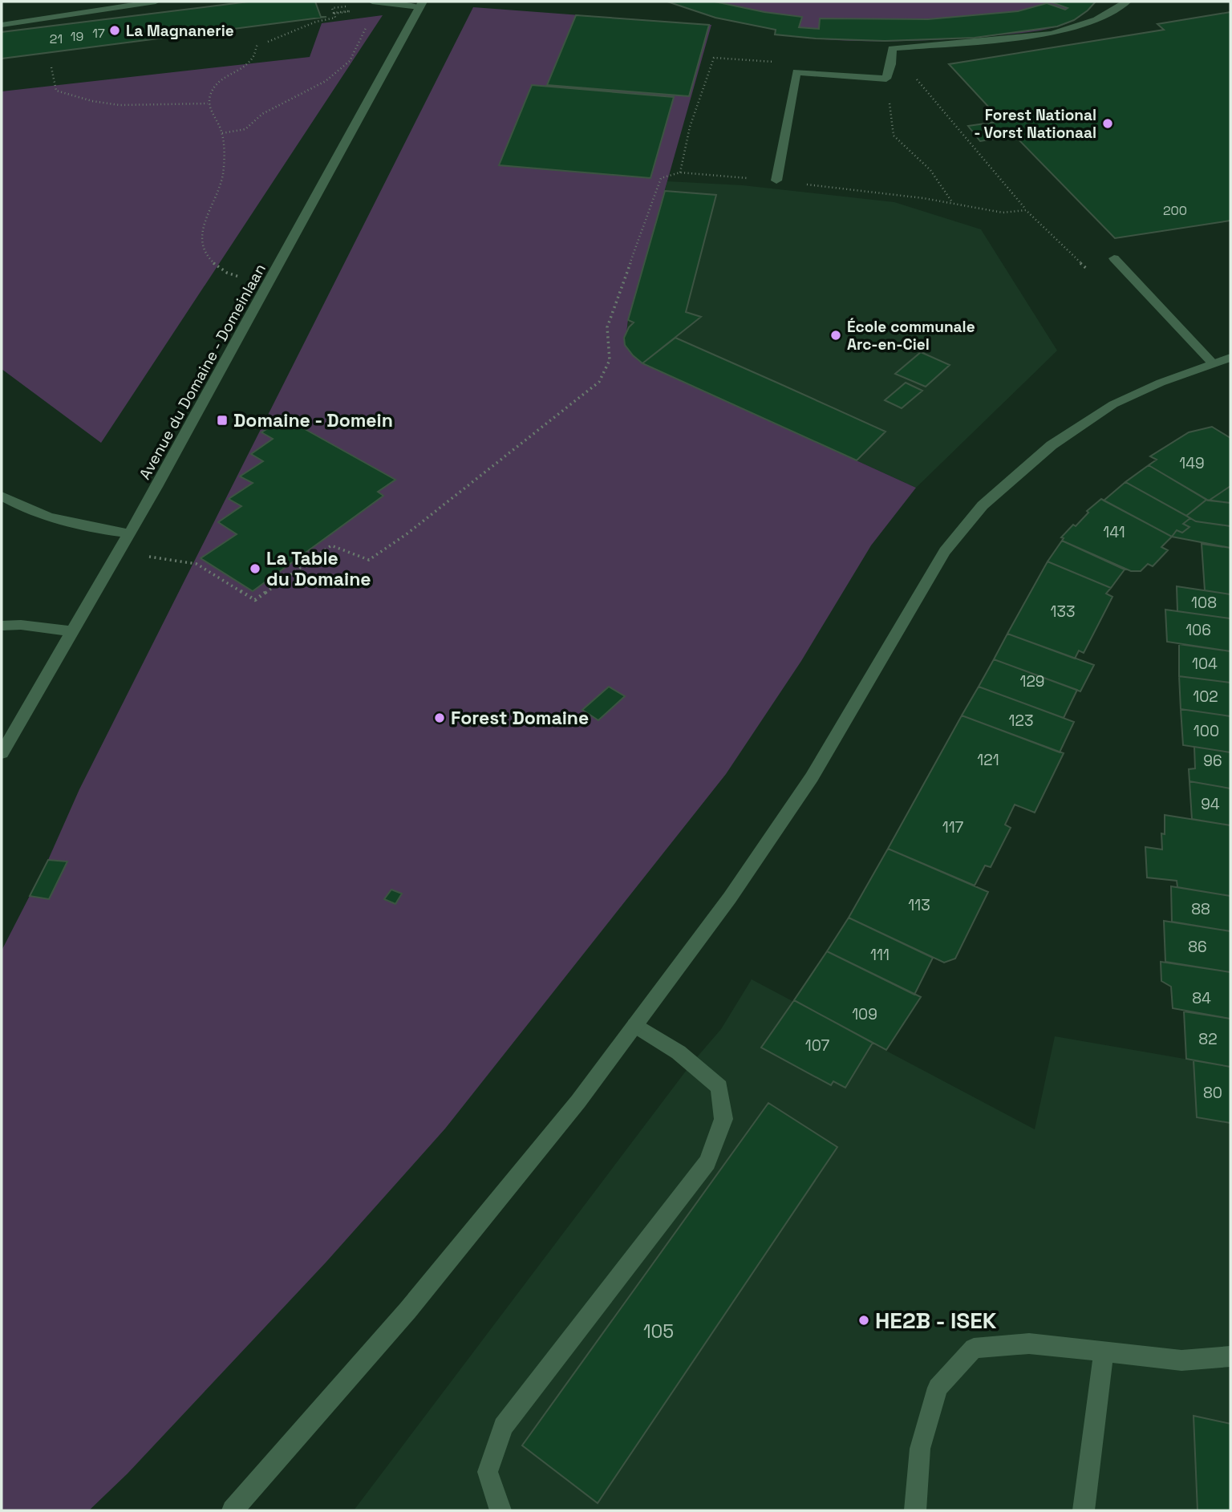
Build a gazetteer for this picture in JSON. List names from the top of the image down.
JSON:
{
  "streets": {
    "street": ["Avenue du Domaine - Domeinlaan"]
  },
  "places": {
    "other": [
      "La Magnanerie",
      "Forest National - Vorst Nationaal",
      "École communale Arc-en-Ciel",
      "La Table du Domaine",
      "Forest Domaine",
      "HE2B - ISEK"
    ],
    "transit": ["Domaine - Domein"]
  },
  "house_numbers": [
    "17",
    "19",
    "21",
    "200",
    "149",
    "141",
    "108",
    "133",
    "106",
    "104",
    "129",
    "102",
    "123",
    "100",
    "121",
    "96",
    "94",
    "117",
    "113",
    "88",
    "86",
    "111",
    "84",
    "109",
    "82",
    "107",
    "80",
    "105"
  ]
}
